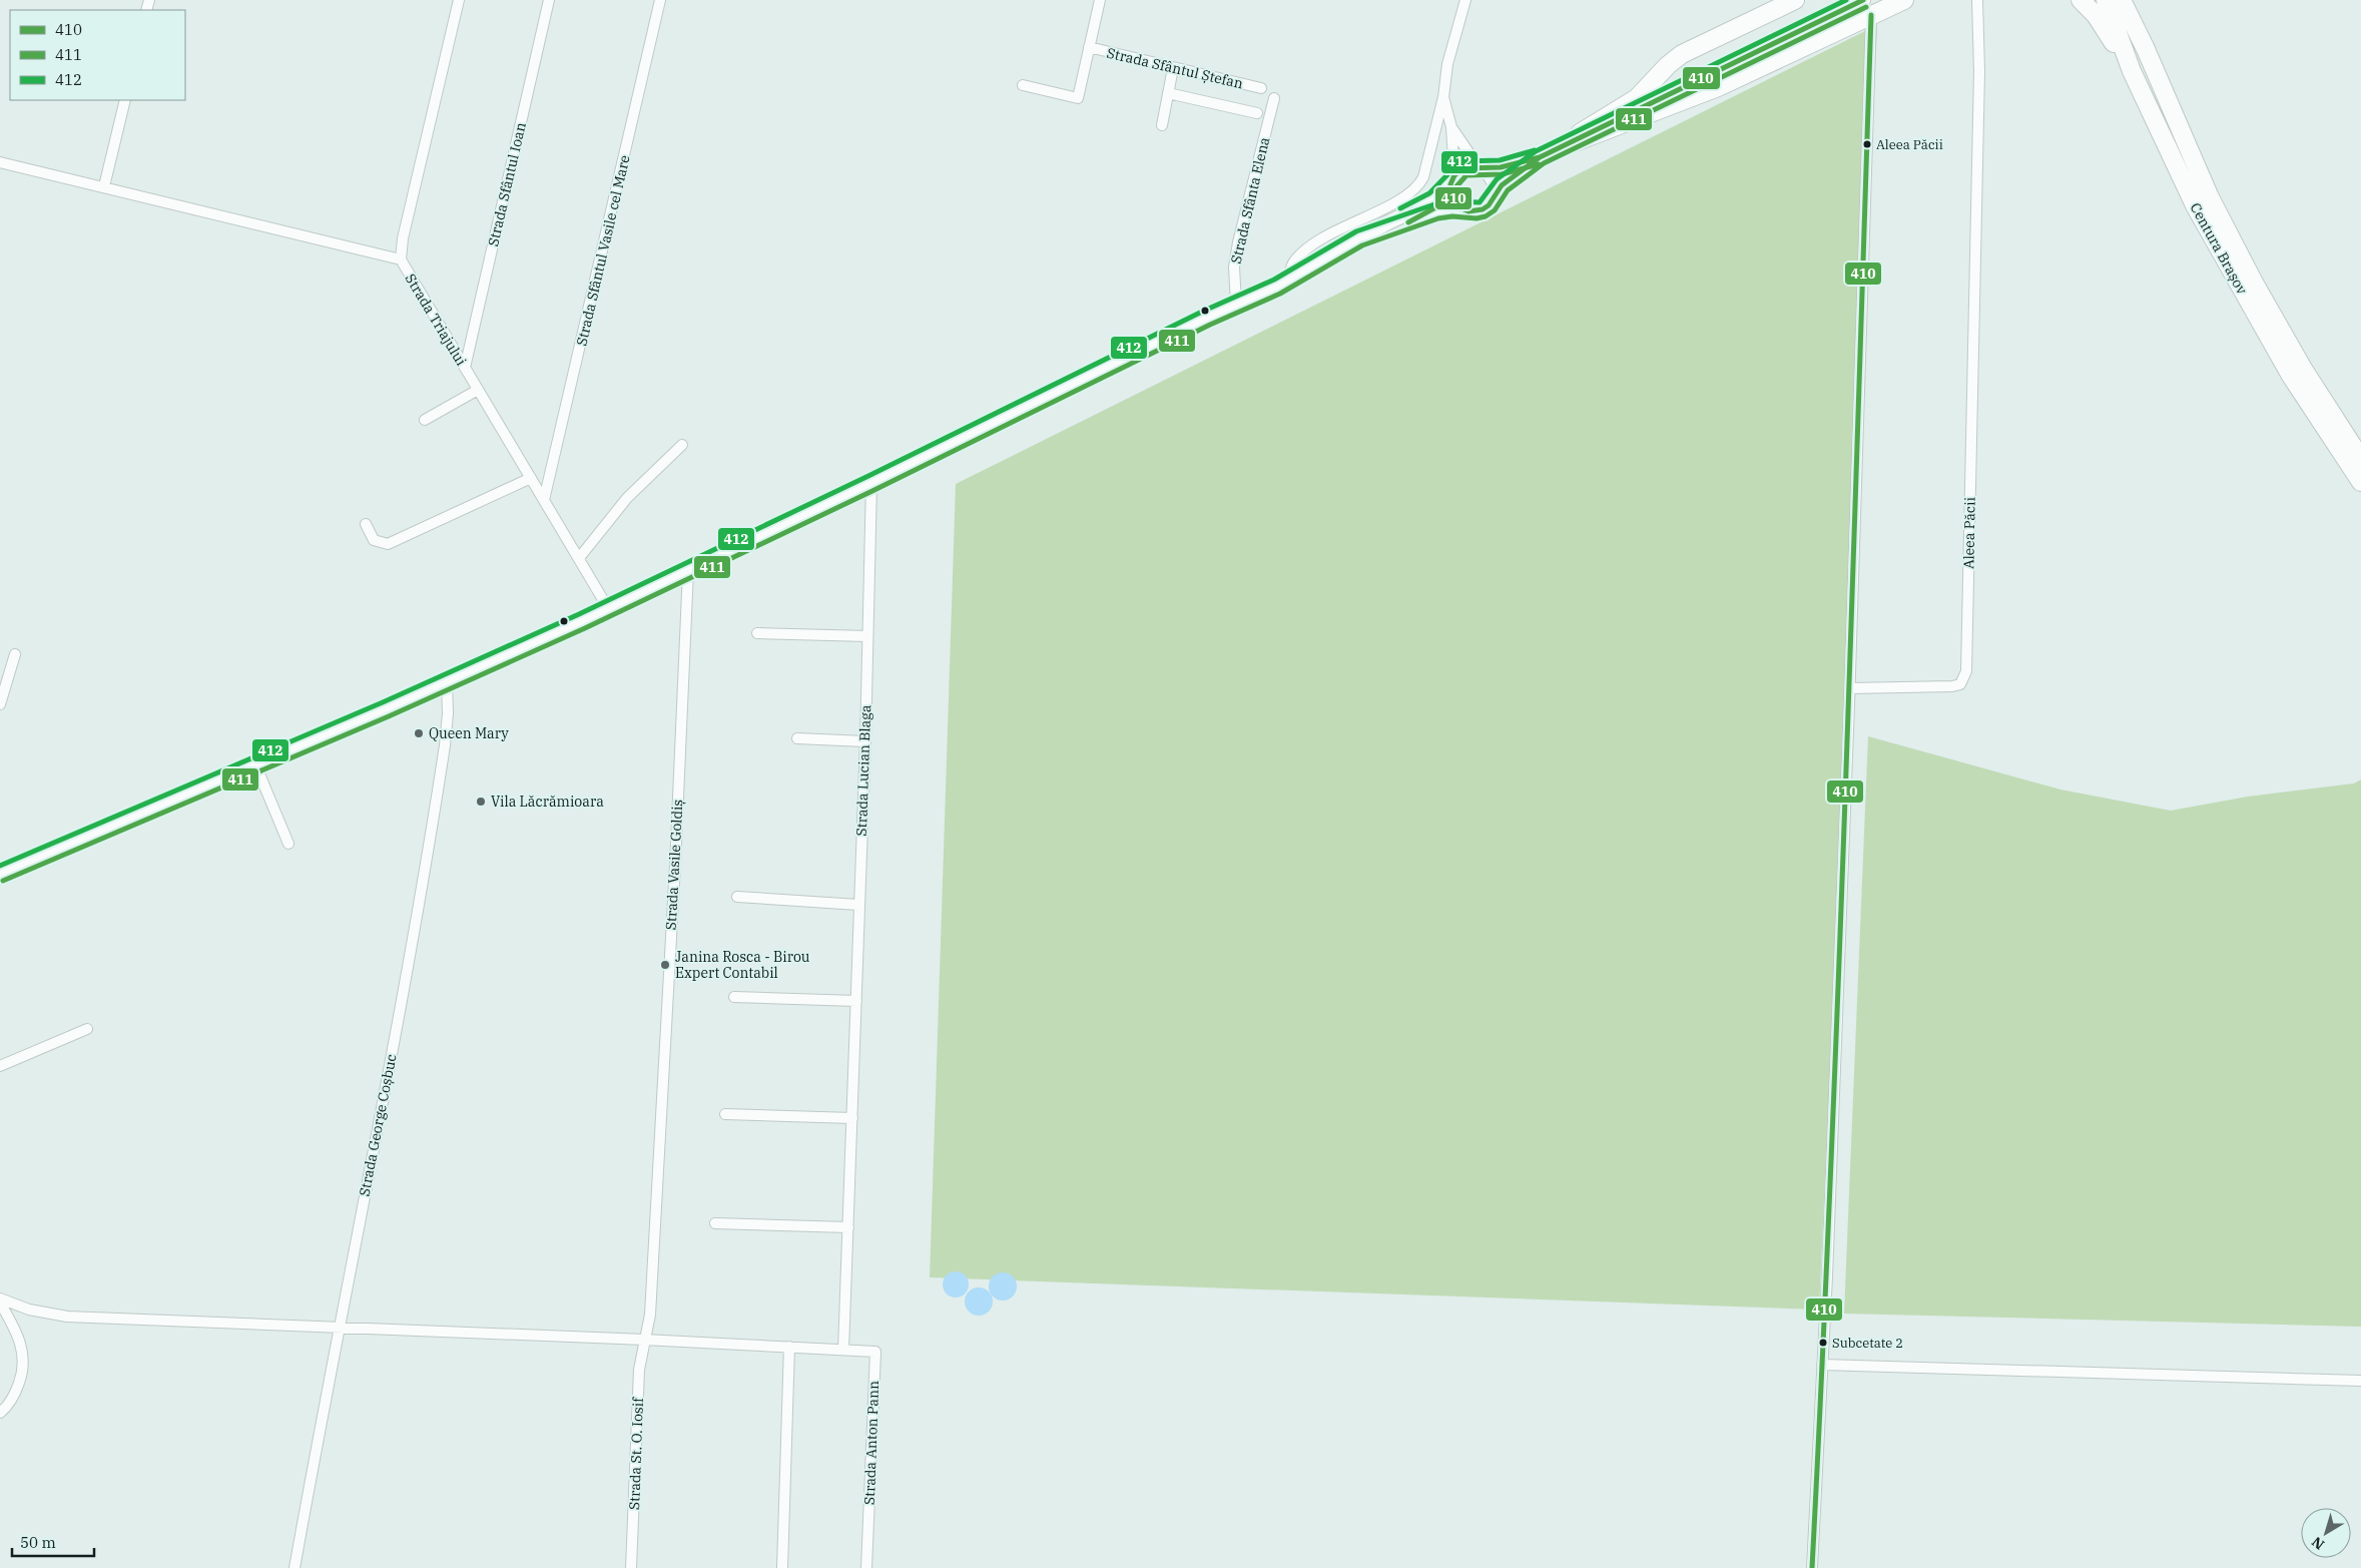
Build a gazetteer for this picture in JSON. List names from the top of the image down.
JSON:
{
  "streets": {
    "highway": ["Centura Brașov"],
    "street": [
      "Strada Sfântul Ștefan",
      "Strada Sfântul Ioan",
      "Strada Sfânta Elena",
      "Strada Sfântul Vasile cel Mare",
      "Strada Triajului",
      "Aleea Păcii",
      "Strada Lucian Blaga",
      "Strada Vasile Goldiș",
      "Strada George Coșbuc",
      "Strada Anton Pann",
      "Strada St. O. Iosif"
    ]
  },
  "crossings": [
    ["Strada Sfântul Ioan", "Strada Triajului"],
    ["Strada Sfântul Vasile cel Mare", "Strada Triajului"],
    ["Strada Lucian Blaga", "Strada Anton Pann"],
    ["Strada Vasile Goldiș", "Strada St. O. Iosif"]
  ],
  "places": [
    "Aleea Păcii",
    "Queen Mary",
    "Vila Lăcrămioara",
    "Janina Rosca - Birou Expert Contabil",
    "Subcetate 2"
  ],
  "lines": ["transit line 410", "transit line 412", "transit line 411"],
  "legend": ["410", "411", "412"],
  "scale_bar": "50 m",
  "north": "bottom left"
}
